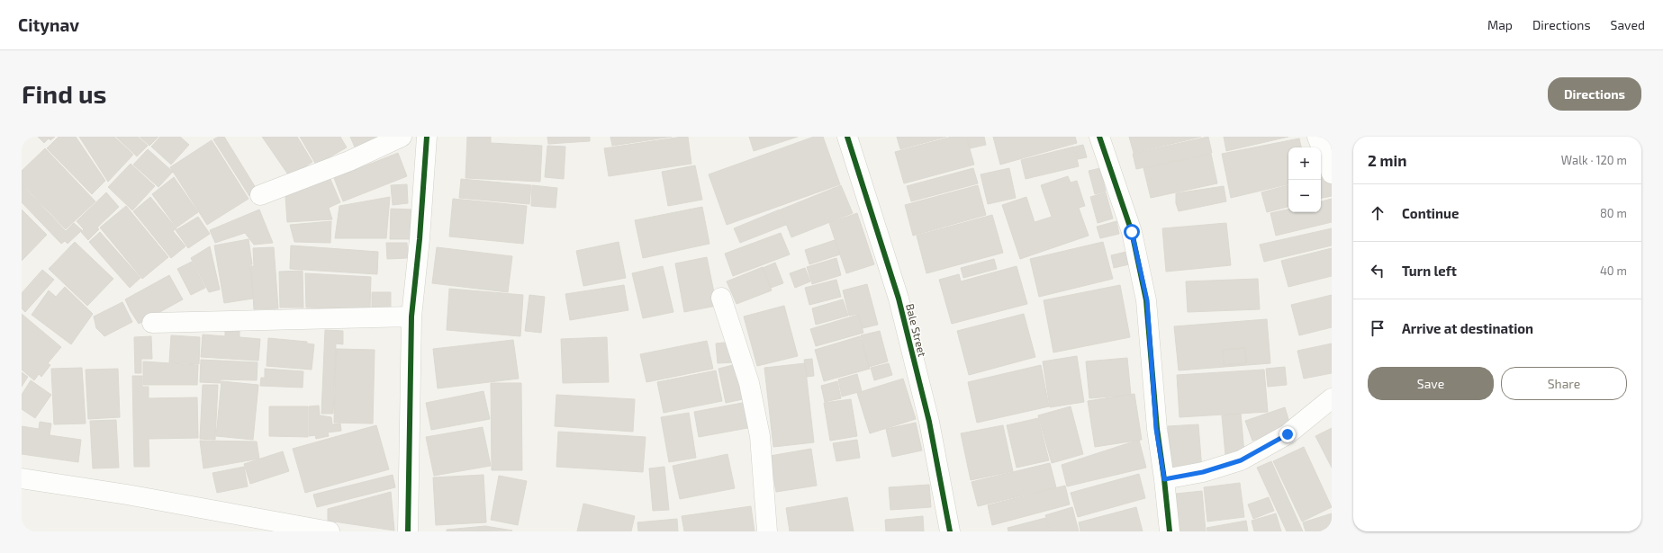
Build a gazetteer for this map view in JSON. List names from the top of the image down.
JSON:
{
  "streets": {
    "street": ["Bale Street"]
  },
  "page": {
    "header": "Citynav",
    "nav": ["Map", "Directions", "Saved"],
    "buttons": [
      "Directions",
      ["Save", "Share"]
    ],
    "title": "Find us",
    "heading": ["2 min", "Walk · 120 m"],
    "map_buttons": ["+", "−"],
    "list": [
      ["Continue", "80 m"],
      ["Turn left", "40 m"],
      "Arrive at destination"
    ]
  }
}
